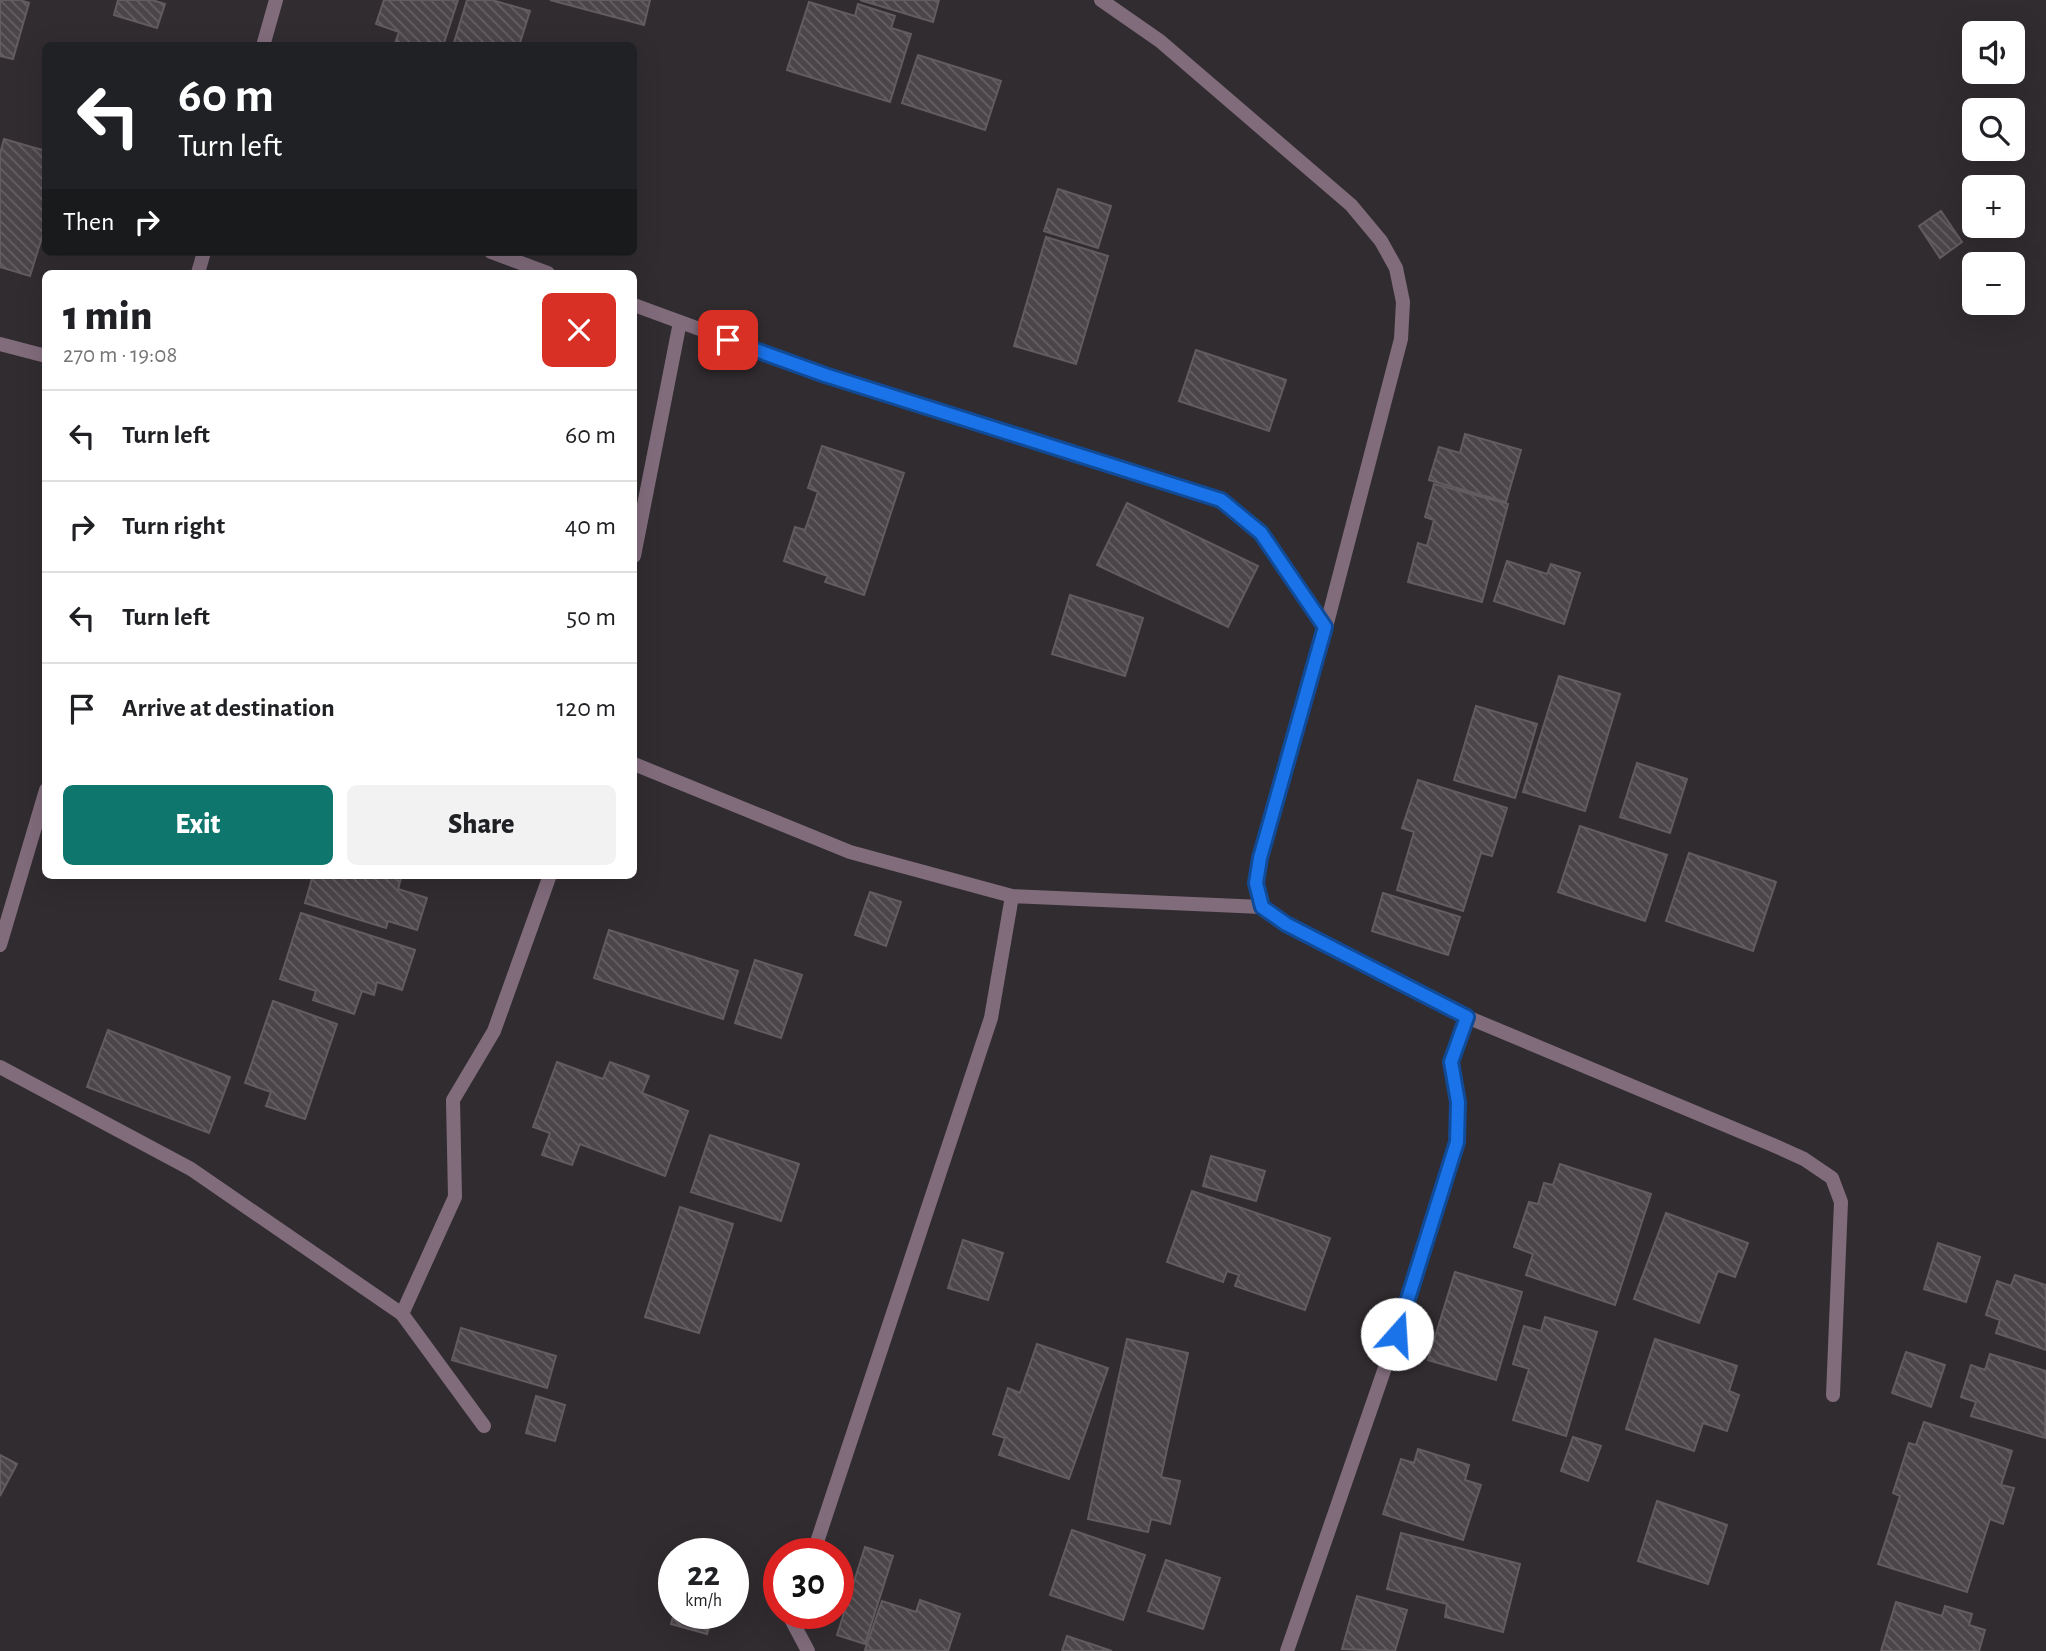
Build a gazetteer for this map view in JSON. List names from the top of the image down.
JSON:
{
  "page": {
    "map_buttons": ["+", "−"],
    "turn": ["60 m", "Turn left"],
    "then": "Then",
    "heading": ["1 min", "270 m · 19:08"],
    "list": [
      {
        "name": "Turn left",
        "value": "60 m"
      },
      {
        "name": "Turn right",
        "value": "40 m"
      },
      {
        "name": "Turn left",
        "value": "50 m"
      },
      {
        "name": "Arrive at destination",
        "value": "120 m"
      }
    ],
    "buttons": ["Exit", "Share"],
    "speed": "22 km/h",
    "limit": "30"
  }
}
